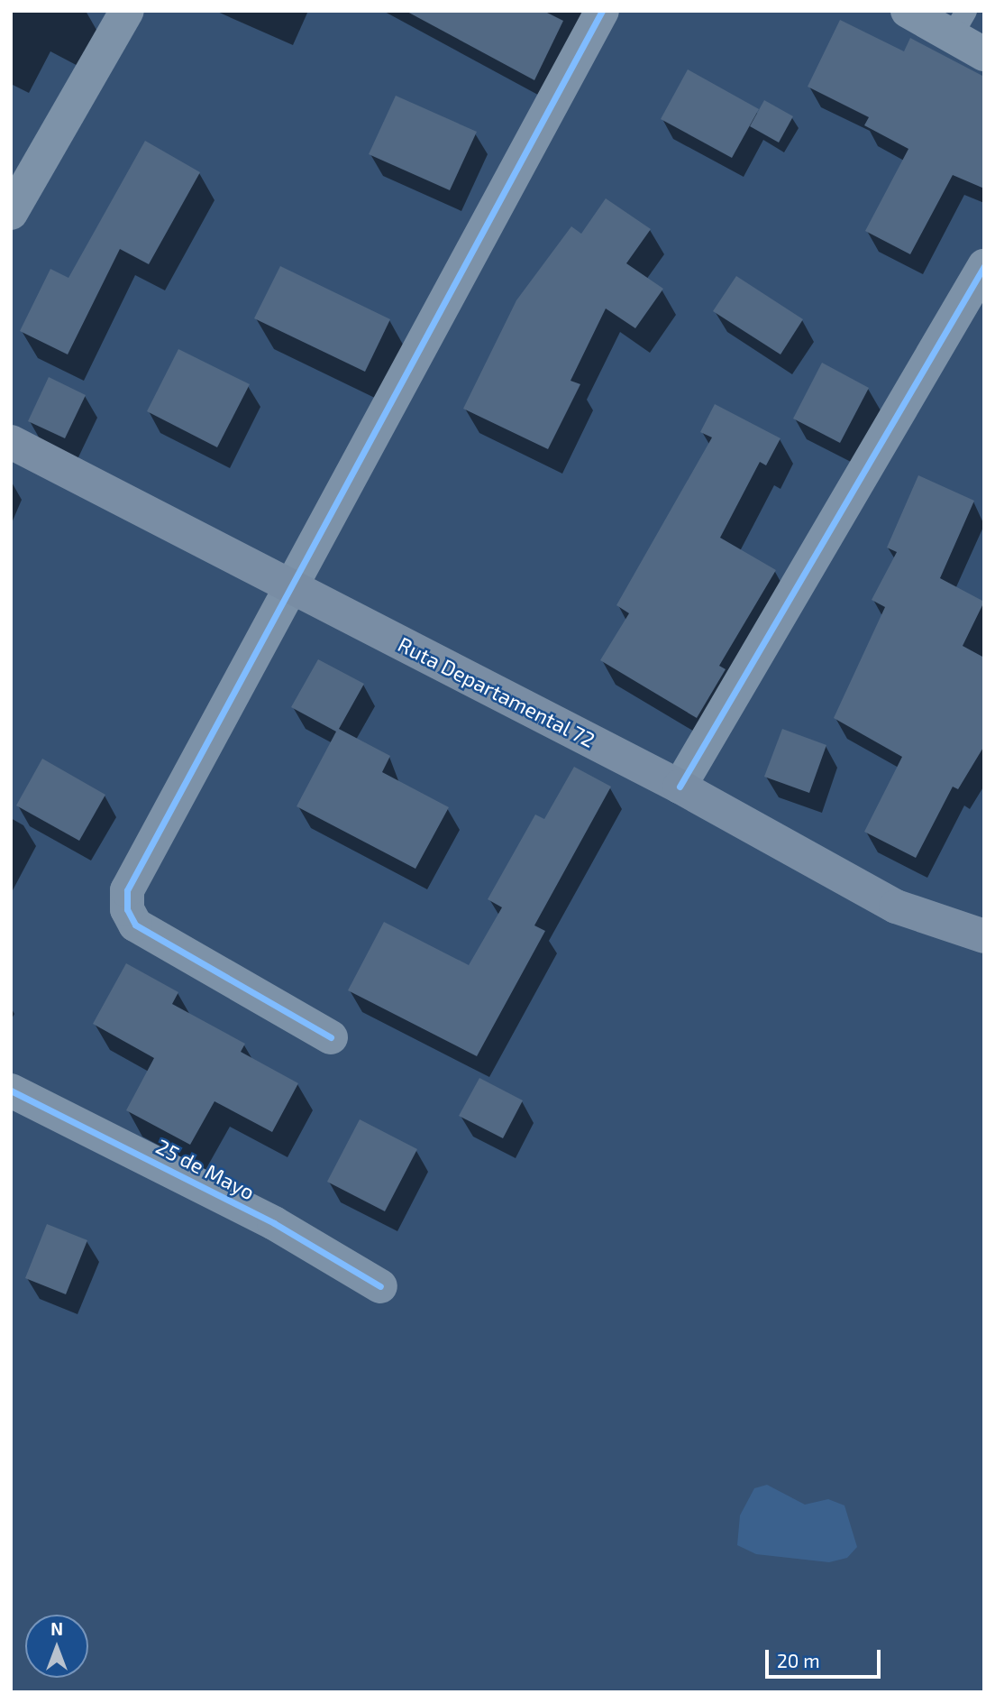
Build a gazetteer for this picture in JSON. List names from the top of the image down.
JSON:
{
  "streets": {
    "main road": ["Ruta Departamental 72"],
    "street": ["25 de Mayo"]
  },
  "scale_bar": "20 m",
  "north": "top"
}
